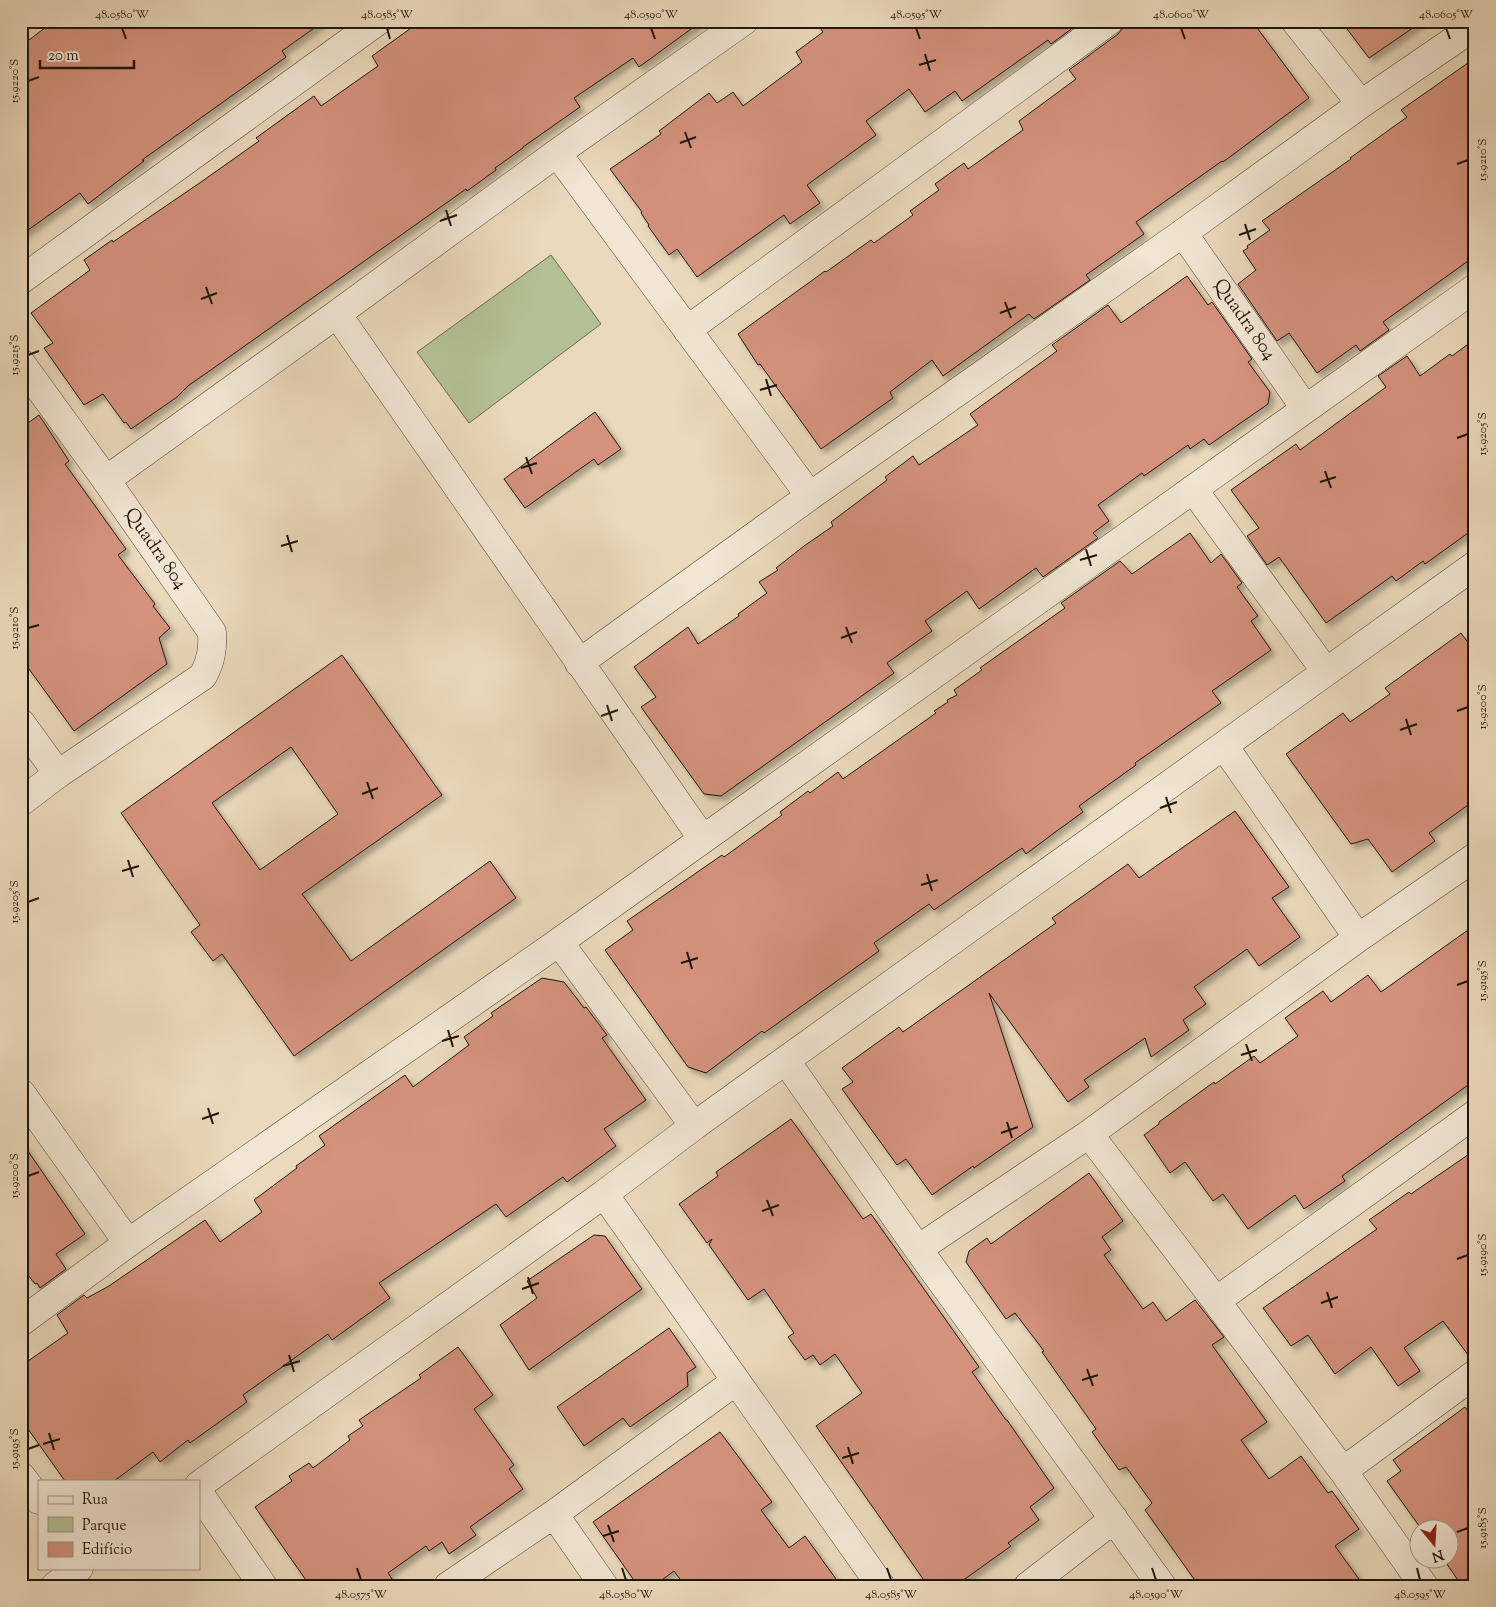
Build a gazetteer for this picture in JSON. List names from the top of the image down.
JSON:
{
  "streets": {
    "street": ["Quadra 804"]
  },
  "legend": ["Rua", "Parque", "Edifício"],
  "scale_bar": "20 m",
  "north": "bottom",
  "coordinates": [
    "48.0580°W",
    "48.0585°W",
    "48.0590°W",
    "48.0595°W",
    "48.0600°W",
    "48.0605°W",
    "15.9220°S",
    "15.9210°S",
    "15.9215°S",
    "15.9205°S",
    "15.9200°S",
    "15.9195°S",
    "15.9190°S",
    "15.9185°S",
    "48.0575°W"
  ]
}
